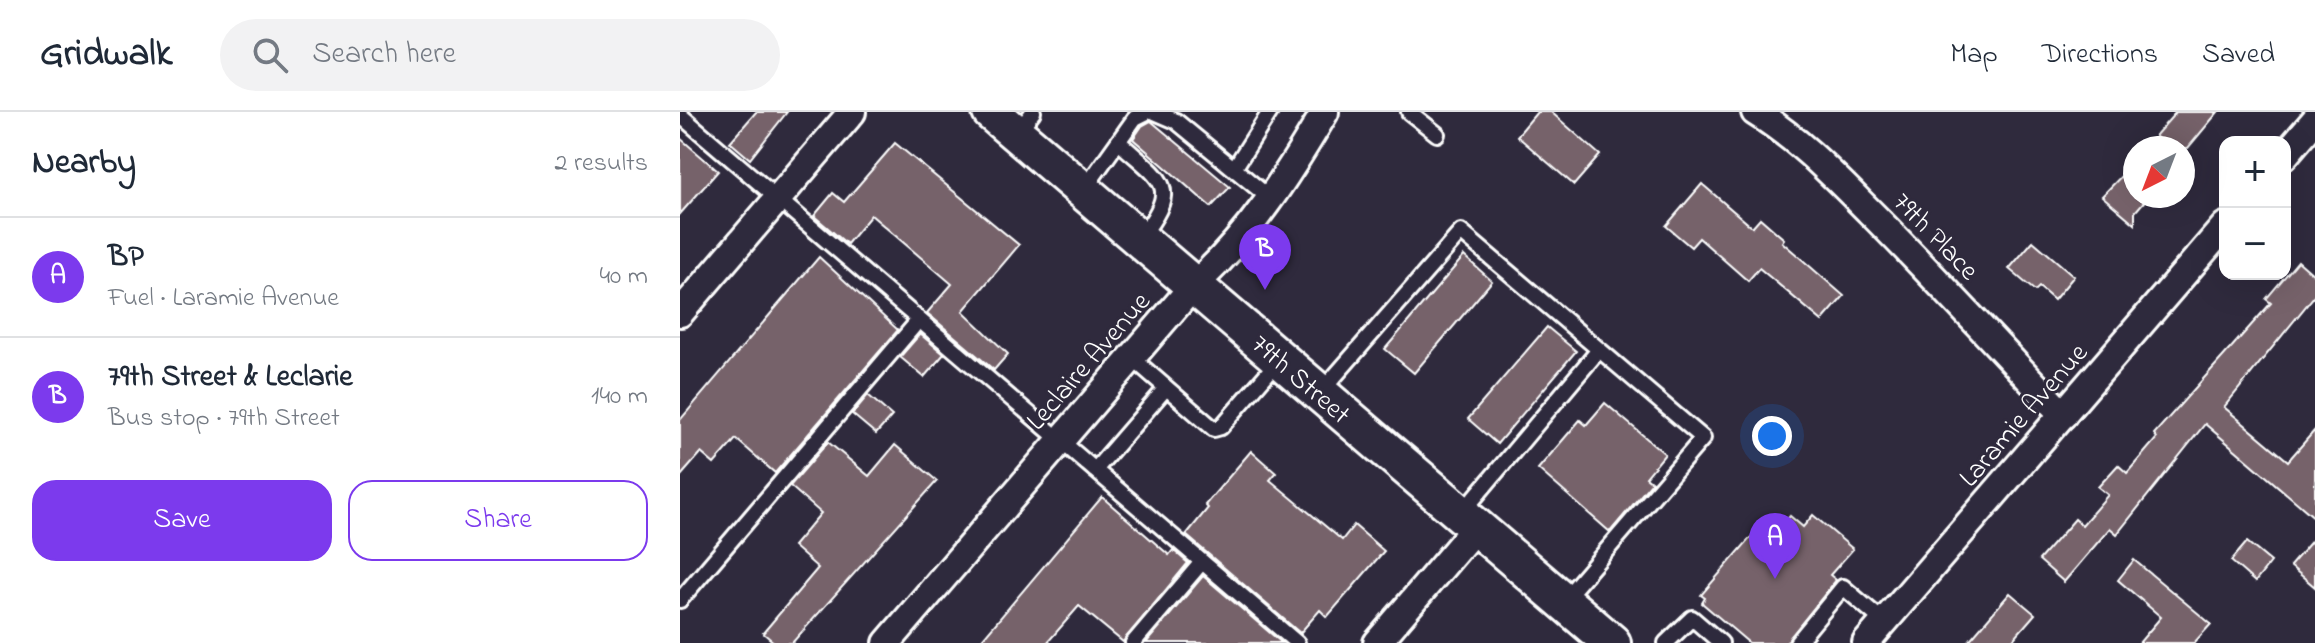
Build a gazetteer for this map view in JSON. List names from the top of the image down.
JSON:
{
  "streets": {
    "main road": ["79th Street"],
    "street": ["79th Place", "Leclaire Avenue", "Laramie Avenue"]
  },
  "crossings": [
    ["79th Place", "Laramie Avenue"],
    ["Leclaire Avenue", "79th Street"]
  ],
  "north": "bottom left",
  "page": {
    "header": "Gridwalk",
    "search": "Search here",
    "nav": ["Map", "Directions", "Saved"],
    "heading": ["Nearby", "2 results"],
    "map_buttons": ["+", "−"],
    "list": [
      {
        "mark": "A",
        "name": "BP",
        "note": "Fuel · Laramie Avenue",
        "value": "40 m"
      },
      {
        "mark": "B",
        "name": "79th Street & Leclarie",
        "note": "Bus stop · 79th Street",
        "value": "140 m"
      }
    ],
    "pins": ["B", "A"],
    "buttons": ["Save", "Share"]
  }
}
